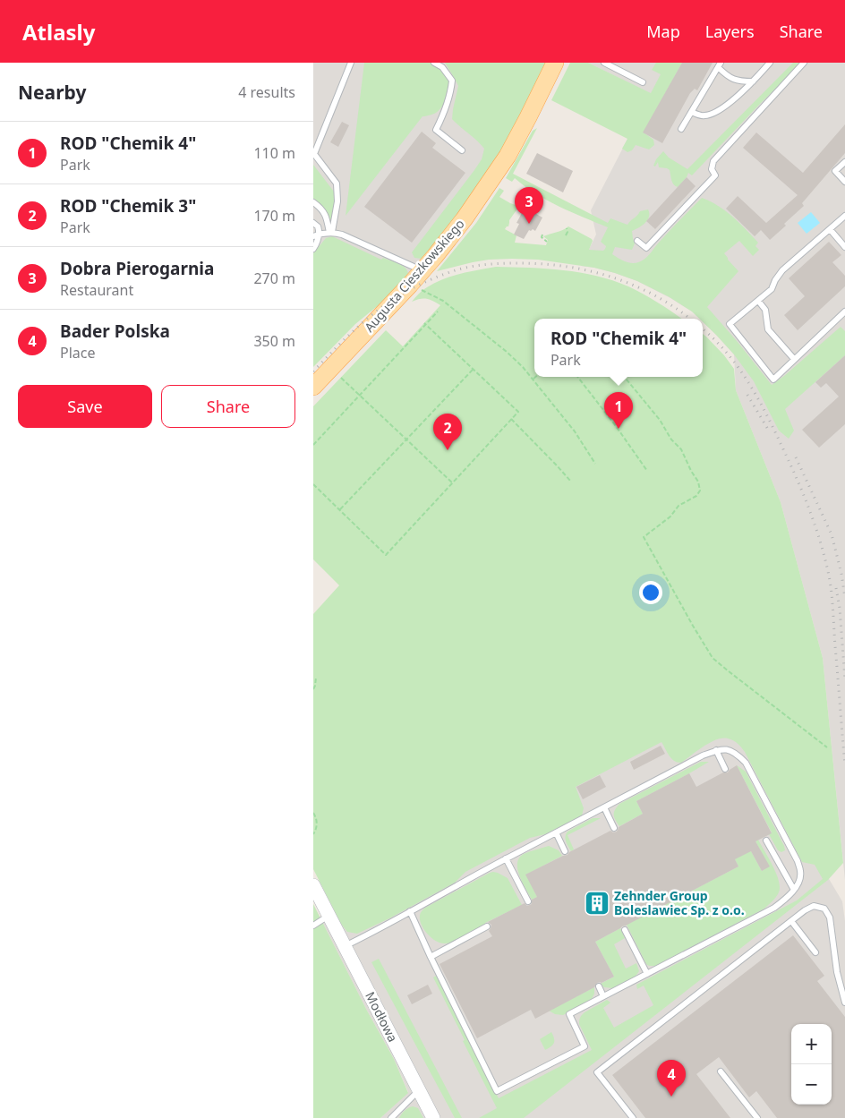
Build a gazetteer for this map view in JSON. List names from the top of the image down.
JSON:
{
  "streets": {
    "main road": ["Augusta Cieszkowskiego"],
    "street": ["Modłowa"]
  },
  "places": {
    "building": ["Zehnder Group Boleslawiec Sp. z o.o."]
  },
  "page": {
    "header": "Atlasly",
    "nav": ["Map", "Layers", "Share"],
    "heading": ["Nearby", "4 results"],
    "list": [
      {
        "mark": "1",
        "name": "ROD \"Chemik 4\"",
        "note": "Park",
        "value": "110 m"
      },
      {
        "mark": "2",
        "name": "ROD \"Chemik 3\"",
        "note": "Park",
        "value": "170 m"
      },
      {
        "mark": "3",
        "name": "Dobra Pierogarnia",
        "note": "Restaurant",
        "value": "270 m"
      },
      {
        "mark": "4",
        "name": "Bader Polska",
        "note": "Place",
        "value": "350 m"
      }
    ],
    "pins": [
      "3",
      "1",
      "2",
      "4"
    ],
    "popup": ["ROD \"Chemik 4\"", "Park"],
    "buttons": ["Save", "Share"],
    "map_buttons": ["+", "−"]
  }
}
